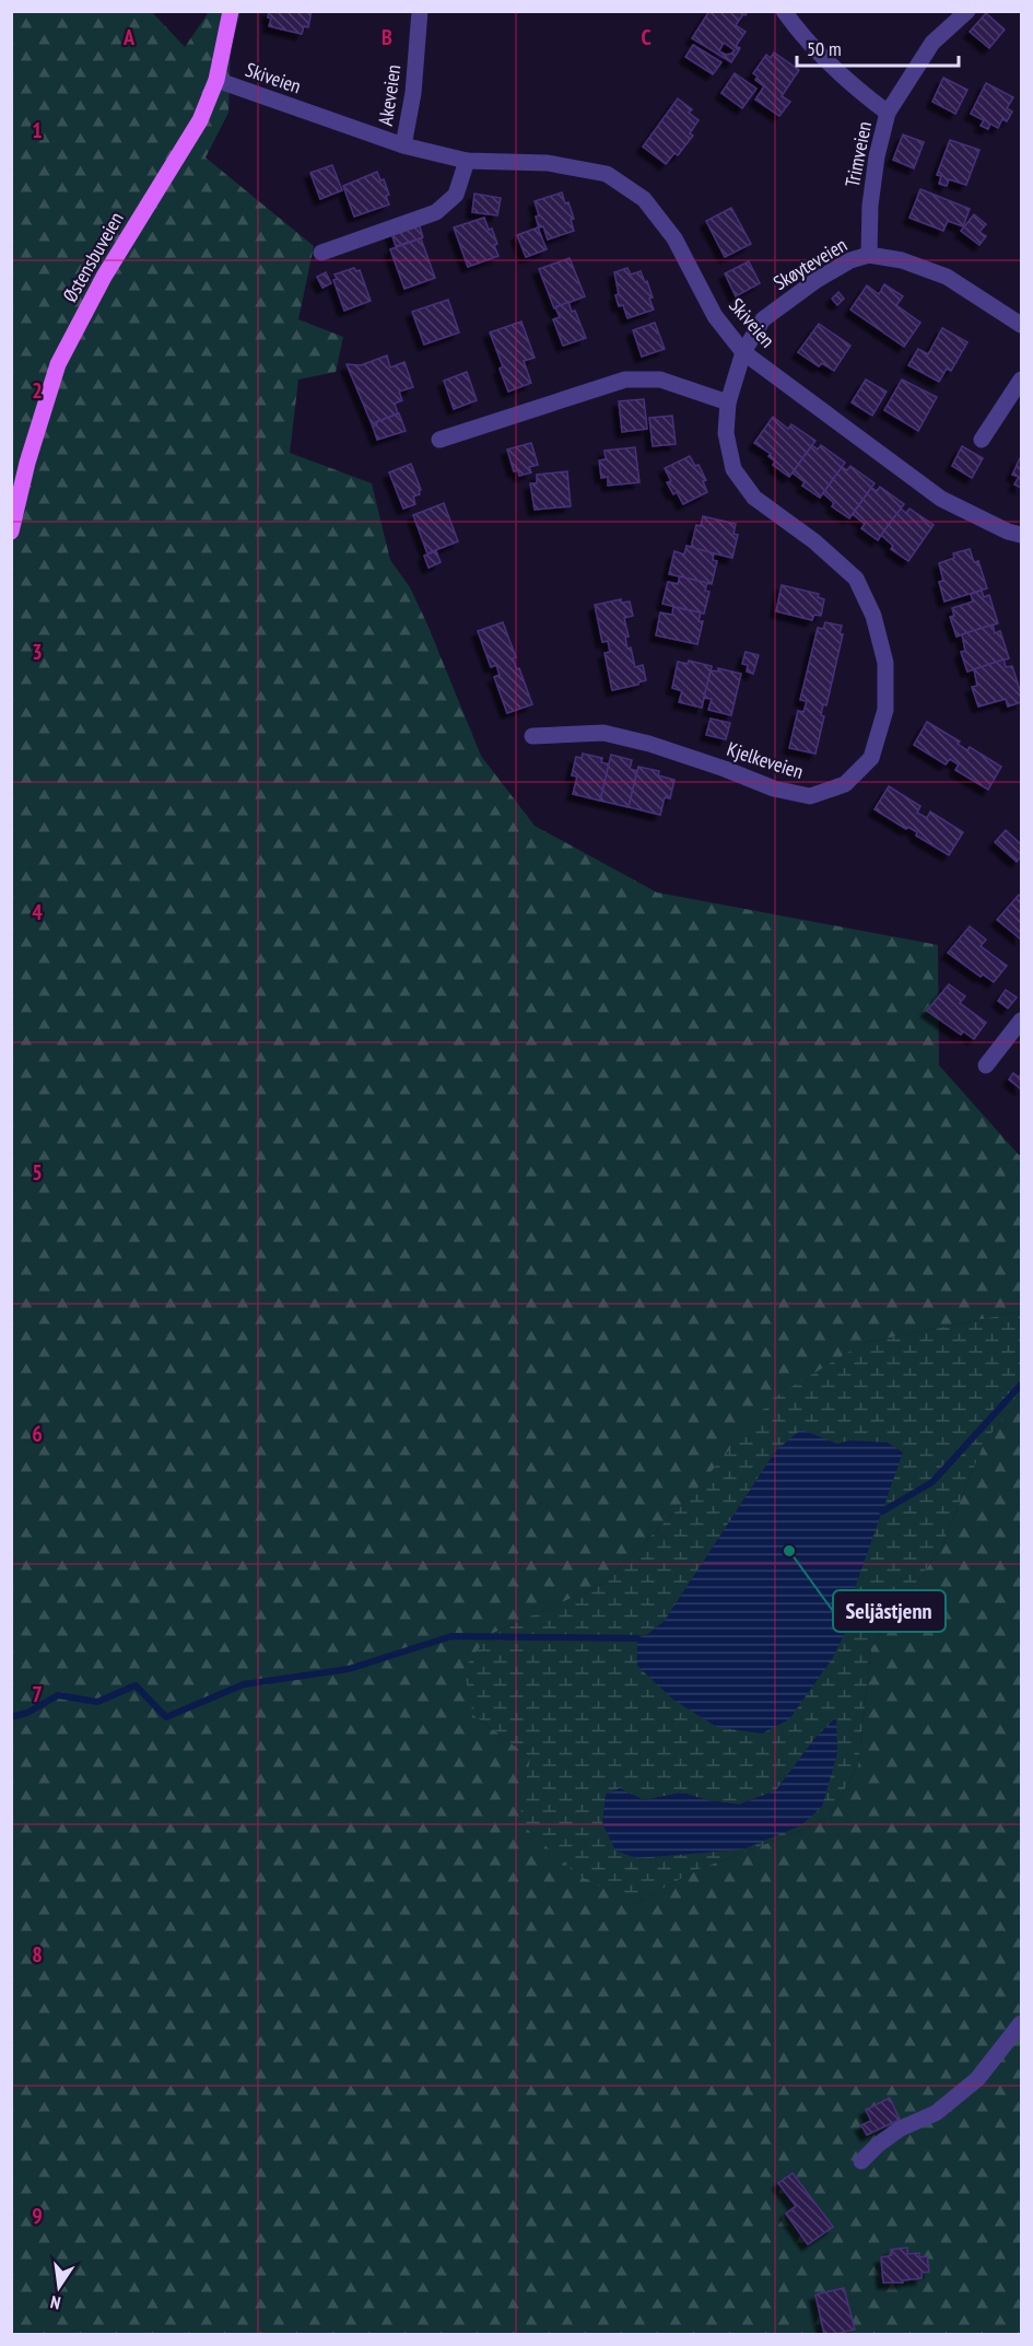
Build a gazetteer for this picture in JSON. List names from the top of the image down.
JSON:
{
  "streets": {
    "main road": ["Østensbuveien"],
    "street": [
      "Skiveien",
      "Akeveien",
      "Trimveien",
      "Skøyteveien",
      "Kjelkeveien"
    ]
  },
  "crossings": [
    ["Skiveien", "Akeveien"],
    ["Skiveien", "Østensbuveien"],
    ["Skiveien", "Skøyteveien"],
    ["Skiveien", "Kjelkeveien"],
    ["Trimveien", "Skøyteveien"],
    ["Skøyteveien", "Kjelkeveien"]
  ],
  "places": ["Seljåstjenn"],
  "scale_bar": "50 m",
  "north": "bottom",
  "grid": {
    "columns": ["A", "B", "C"],
    "rows": [
      "1",
      "2",
      "3",
      "4",
      "5",
      "6",
      "7",
      "8",
      "9"
    ]
  }
}
